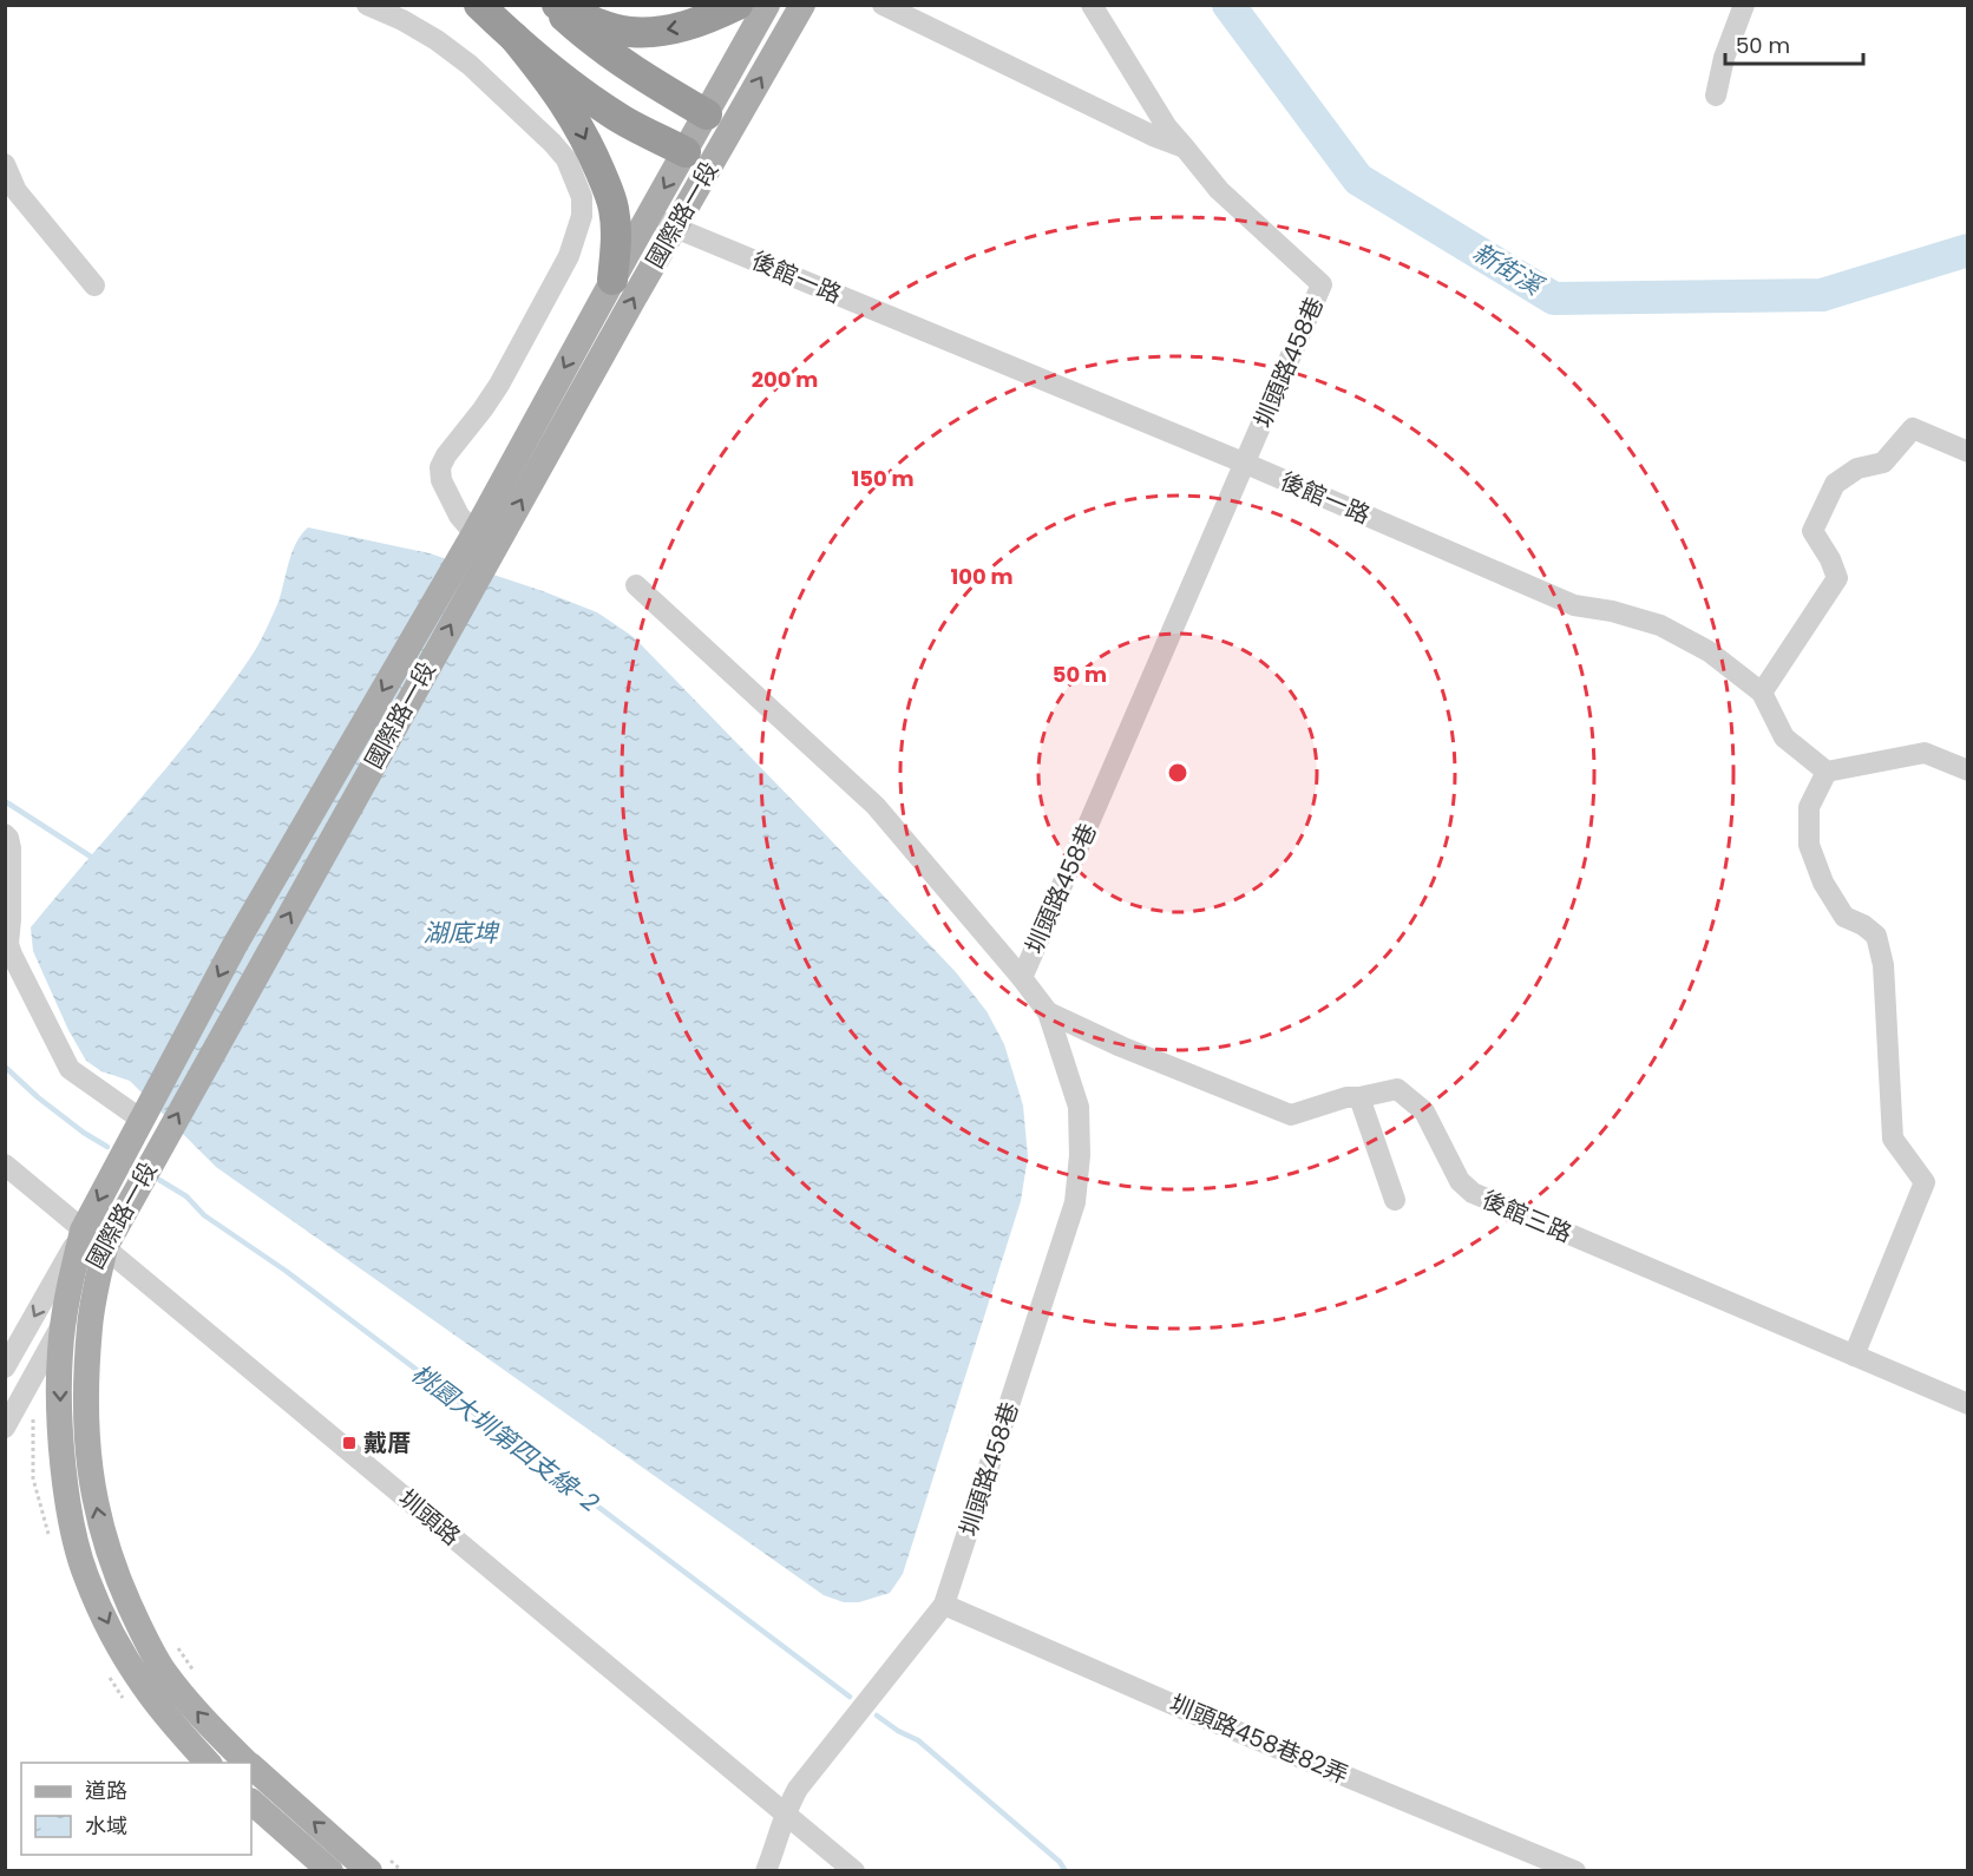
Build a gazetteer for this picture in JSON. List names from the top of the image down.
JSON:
{
  "streets": {
    "main road": ["國際路一段"],
    "street": [
      "後館一路",
      "圳頭路458巷",
      "後館三路",
      "圳頭路",
      "圳頭路458巷82弄"
    ]
  },
  "crossings": [
    ["國際路一段", "後館一路"],
    ["國際路一段", "圳頭路"],
    ["後館一路", "圳頭路458巷"],
    ["圳頭路458巷", "後館三路"],
    ["圳頭路458巷", "圳頭路"],
    ["圳頭路458巷", "圳頭路458巷82弄"]
  ],
  "water": ["新街溪", "湖底埤", "桃園大圳第四支線-2"],
  "places": {
    "transit": ["戴厝"]
  },
  "legend": ["道路", "水域"],
  "scale_bar": "50 m",
  "rings": [
    "200 m",
    "150 m",
    "100 m",
    "50 m"
  ]
}
